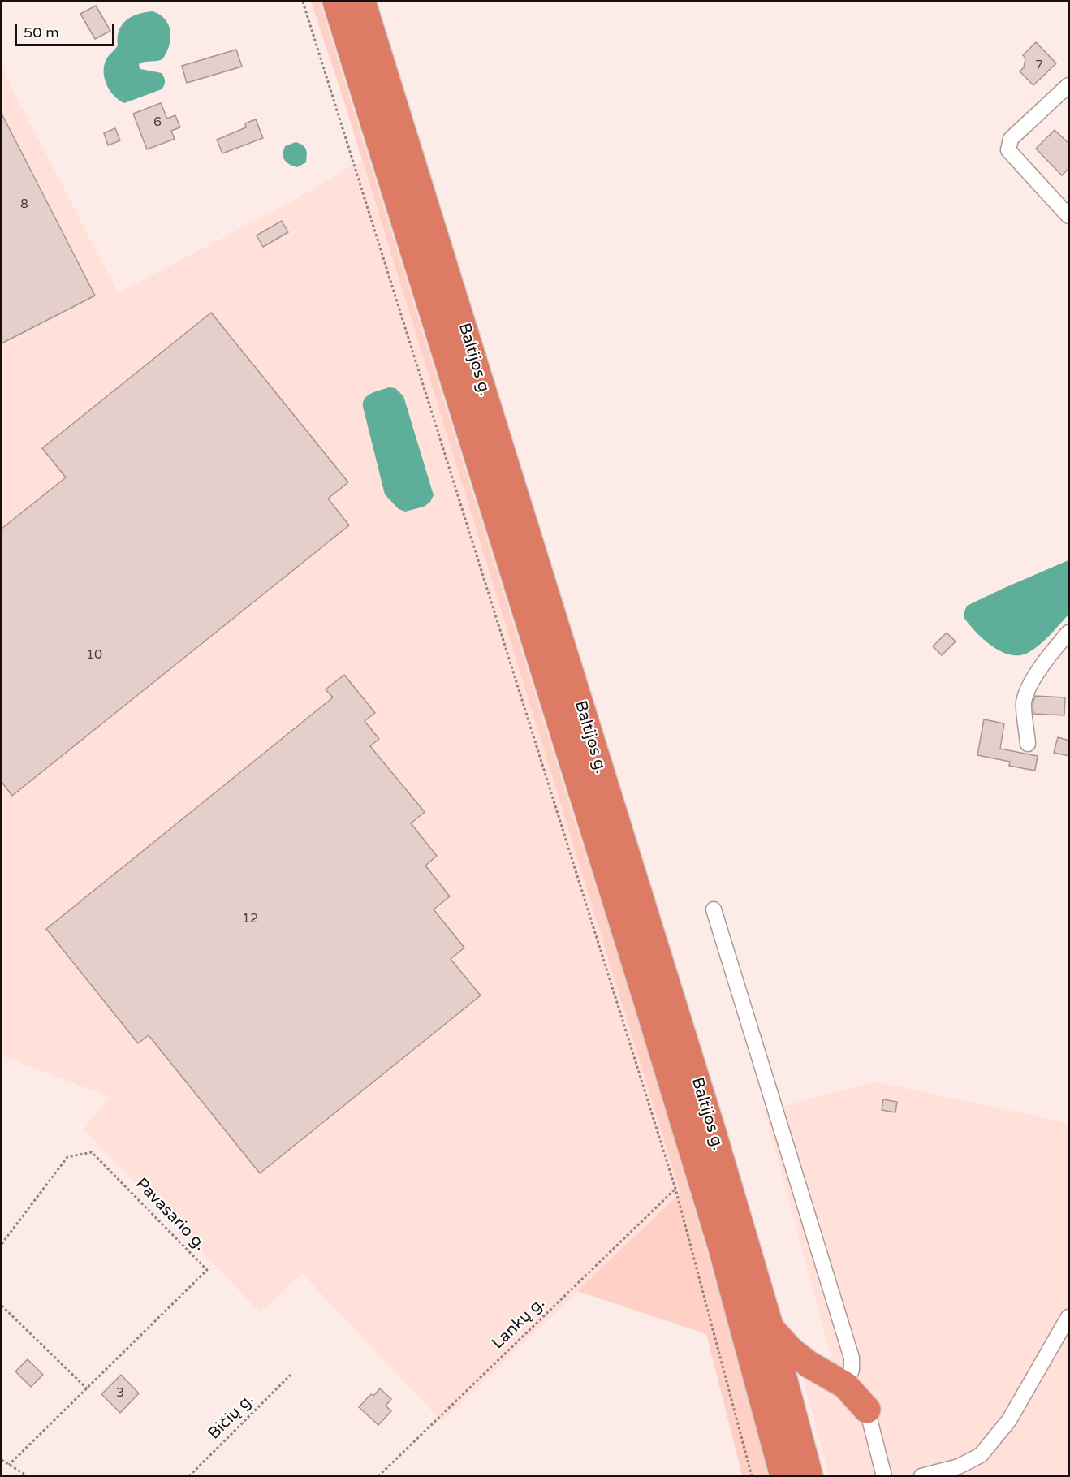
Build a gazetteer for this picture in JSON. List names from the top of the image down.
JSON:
{
  "streets": {
    "highway": ["Baltijos g."],
    "path": ["Pavasario g.", "Lankų g.", "Bičių g."]
  },
  "house_numbers": [
    "7",
    "6",
    "8",
    "10",
    "12",
    "3"
  ],
  "scale_bar": "50 m"
}
